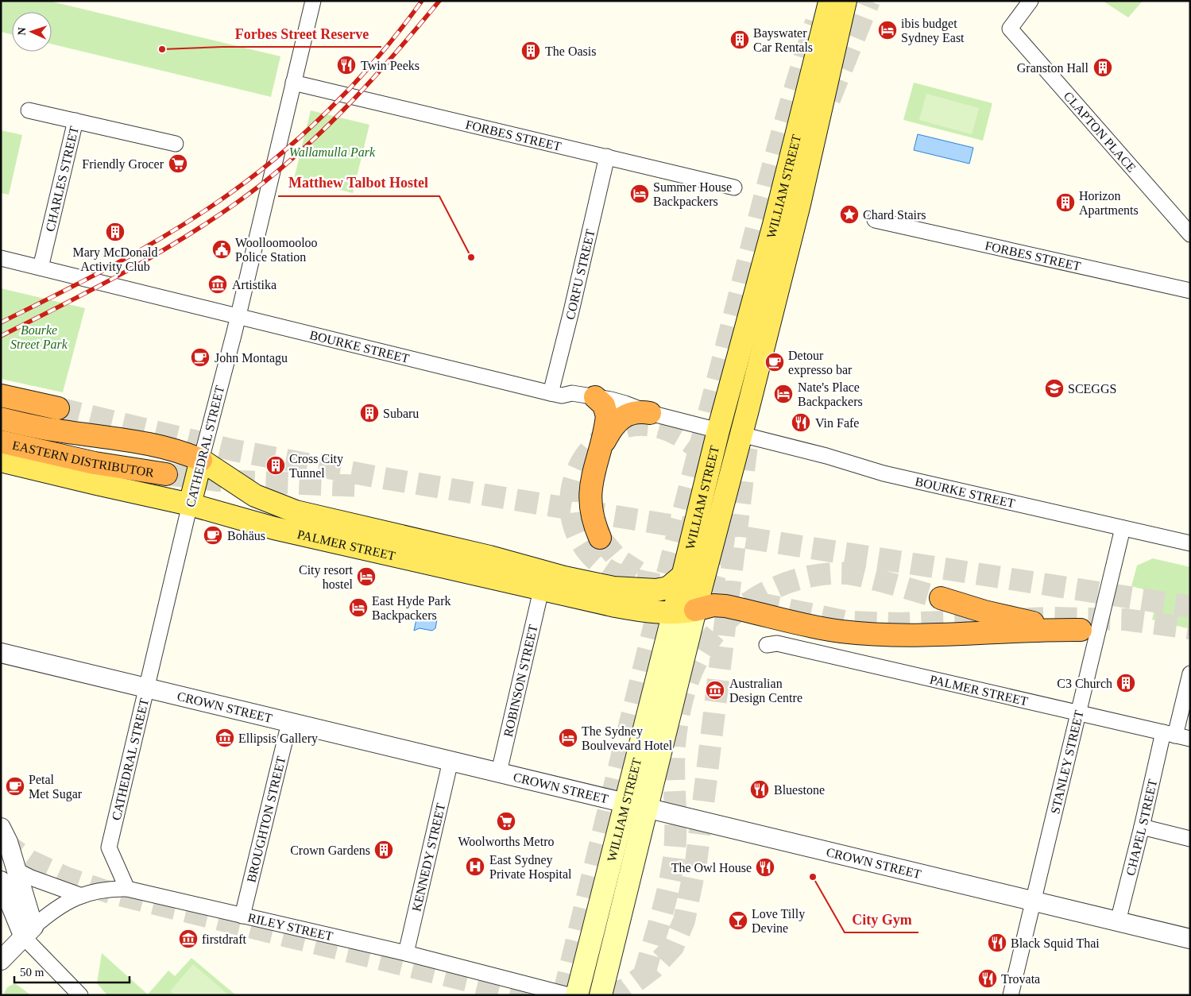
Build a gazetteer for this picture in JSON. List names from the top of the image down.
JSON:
{
  "streets": {
    "highway": ["EASTERN DISTRIBUTOR"],
    "main road": [
      "WILLIAM STREET",
      "CATHEDRAL STREET",
      "PALMER STREET",
      "CROWN STREET"
    ],
    "street": [
      "CLAPTON PLACE",
      "FORBES STREET",
      "CHARLES STREET",
      "CORFU STREET",
      "BOURKE STREET",
      "ROBINSON STREET",
      "STANLEY STREET",
      "BROUGHTON STREET",
      "CHAPEL STREET",
      "KENNEDY STREET",
      "RILEY STREET"
    ]
  },
  "crossings": [
    ["FORBES STREET", "CORFU STREET"],
    ["FORBES STREET", "CATHEDRAL STREET"],
    ["CHARLES STREET", "BOURKE STREET"],
    ["WILLIAM STREET", "BOURKE STREET"],
    ["WILLIAM STREET", "PALMER STREET"],
    ["WILLIAM STREET", "CROWN STREET"],
    ["CORFU STREET", "BOURKE STREET"],
    ["BOURKE STREET", "CATHEDRAL STREET"],
    ["BOURKE STREET", "STANLEY STREET"],
    ["CATHEDRAL STREET", "PALMER STREET"],
    ["CATHEDRAL STREET", "CROWN STREET"],
    ["CATHEDRAL STREET", "RILEY STREET"],
    ["PALMER STREET", "ROBINSON STREET"],
    ["PALMER STREET", "STANLEY STREET"],
    ["PALMER STREET", "CHAPEL STREET"],
    ["ROBINSON STREET", "CROWN STREET"],
    ["CROWN STREET", "STANLEY STREET"],
    ["CROWN STREET", "BROUGHTON STREET"],
    ["CROWN STREET", "CHAPEL STREET"],
    ["CROWN STREET", "KENNEDY STREET"],
    ["BROUGHTON STREET", "RILEY STREET"],
    ["KENNEDY STREET", "RILEY STREET"]
  ],
  "parks": ["Wallamulla Park", "Bourke Street Park"],
  "places": {
    "hotel": [
      "ibis budget Sydney East",
      "Summer House Backpackers",
      "Nate's Place Backpackers",
      "City resort hostel",
      "East Hyde Park Backpackers",
      "The Sydney Boulvevard Hotel"
    ],
    "building": [
      "Bayswater Car Rentals",
      "The Oasis",
      "Granston Hall",
      "Horizon Apartments",
      "Mary McDonald Activity Club",
      "Subaru",
      "Cross City Tunnel",
      "C3 Church",
      "Crown Gardens"
    ],
    "other": ["Forbes Street Reserve", "Matthew Talbot Hostel", "City Gym"],
    "restaurant": [
      "Twin Peeks",
      "Vin Fafe",
      "Bluestone",
      "The Owl House",
      "Black Squid Thai",
      "Trovata"
    ],
    "supermarket": ["Friendly Grocer", "Woolworths Metro"],
    "place": ["Chard Stairs"],
    "public building": ["Woolloomooloo Police Station"],
    "museum": [
      "Artistika",
      "Australian Design Centre",
      "Ellipsis Gallery",
      "firstdraft"
    ],
    "cafe": [
      "John Montagu",
      "Detour expresso bar",
      "Bohäus",
      "Petal Met Sugar"
    ],
    "school or university": ["SCEGGS"],
    "hospital": ["East Sydney Private Hospital"],
    "bar": ["Love Tilly Devine"]
  },
  "scale_bar": "50 m",
  "north": "left"
}
